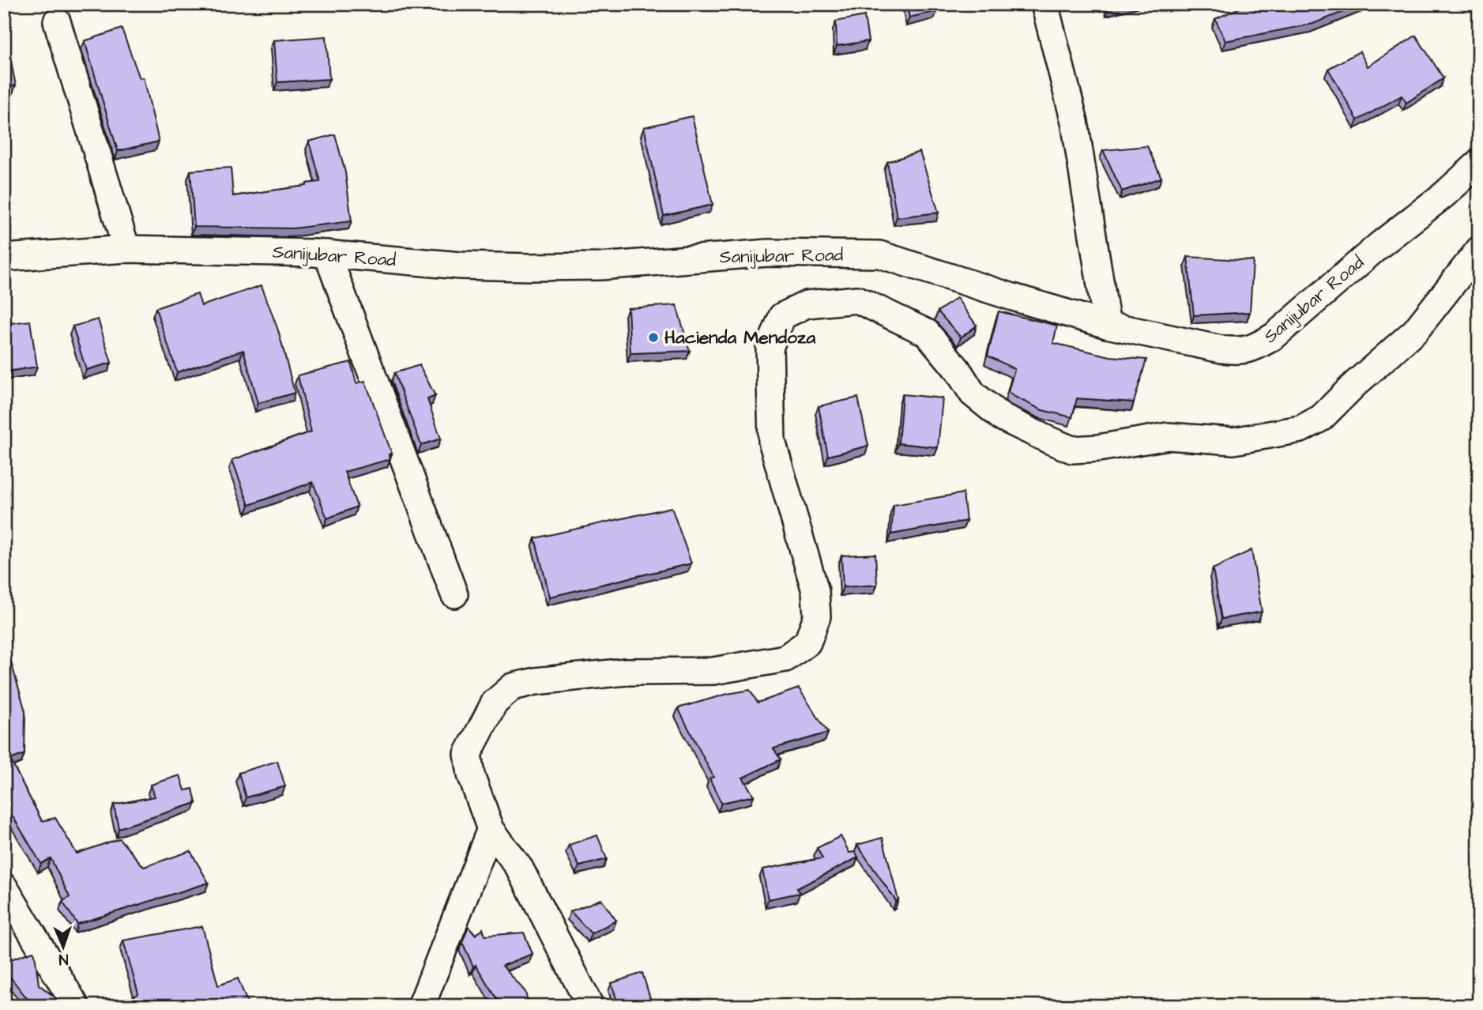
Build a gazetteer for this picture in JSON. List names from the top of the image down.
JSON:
{
  "streets": {
    "street": ["Sanijubar Road"]
  },
  "places": ["Hacienda Mendoza"],
  "north": "bottom"
}
